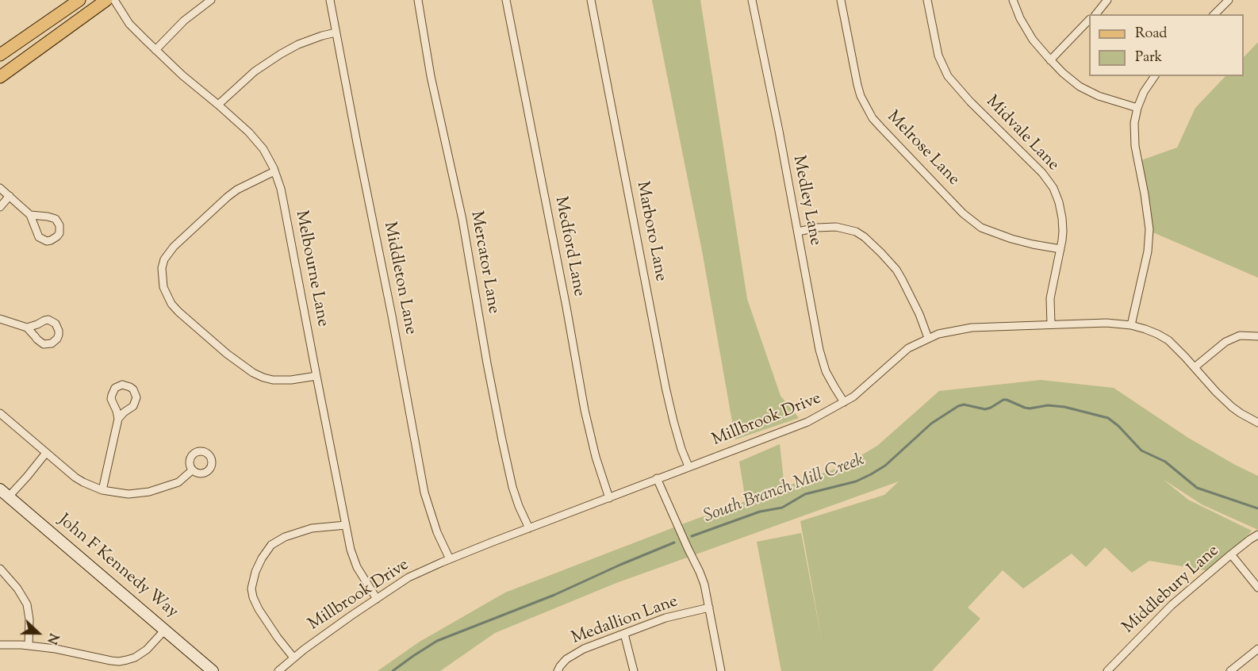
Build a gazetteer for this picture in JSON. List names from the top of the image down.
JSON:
{
  "streets": {
    "street": [
      "Midvale Lane",
      "Melrose Lane",
      "Medley Lane",
      "Marboro Lane",
      "Medford Lane",
      "Mercator Lane",
      "Melbourne Lane",
      "Middleton Lane",
      "Millbrook Drive",
      "John F Kennedy Way",
      "Middlebury Lane",
      "Medallion Lane"
    ]
  },
  "crossings": [
    ["Midvale Lane", "Melrose Lane"],
    ["Midvale Lane", "Millbrook Drive"],
    ["Medley Lane", "Millbrook Drive"],
    ["Marboro Lane", "Millbrook Drive"],
    ["Medford Lane", "Millbrook Drive"],
    ["Mercator Lane", "Millbrook Drive"],
    ["Melbourne Lane", "Millbrook Drive"],
    ["Middleton Lane", "Millbrook Drive"]
  ],
  "water": ["South Branch Mill Creek"],
  "legend": ["Road", "Park"],
  "north": "right"
}
